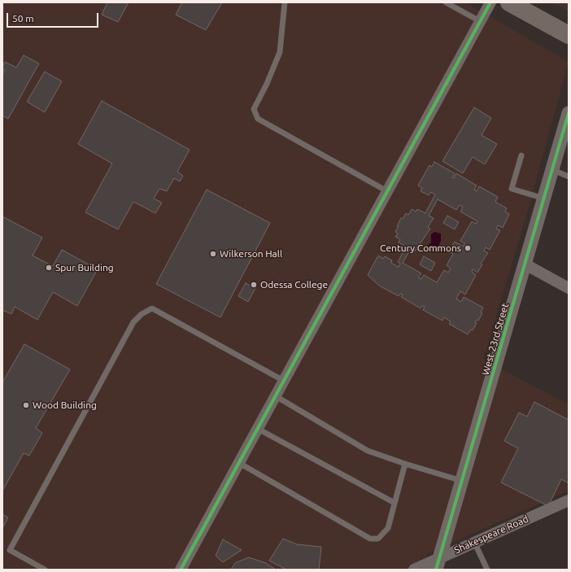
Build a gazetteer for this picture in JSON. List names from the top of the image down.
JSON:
{
  "streets": {
    "street": ["West 23rd Street", "Shakespeare Road"]
  },
  "crossings": [
    ["West 23rd Street", "Shakespeare Road"]
  ],
  "places": [
    "Century Commons",
    "Wilkerson Hall",
    "Spur Building",
    "Odessa College",
    "Wood Building"
  ],
  "scale_bar": "50 m"
}
